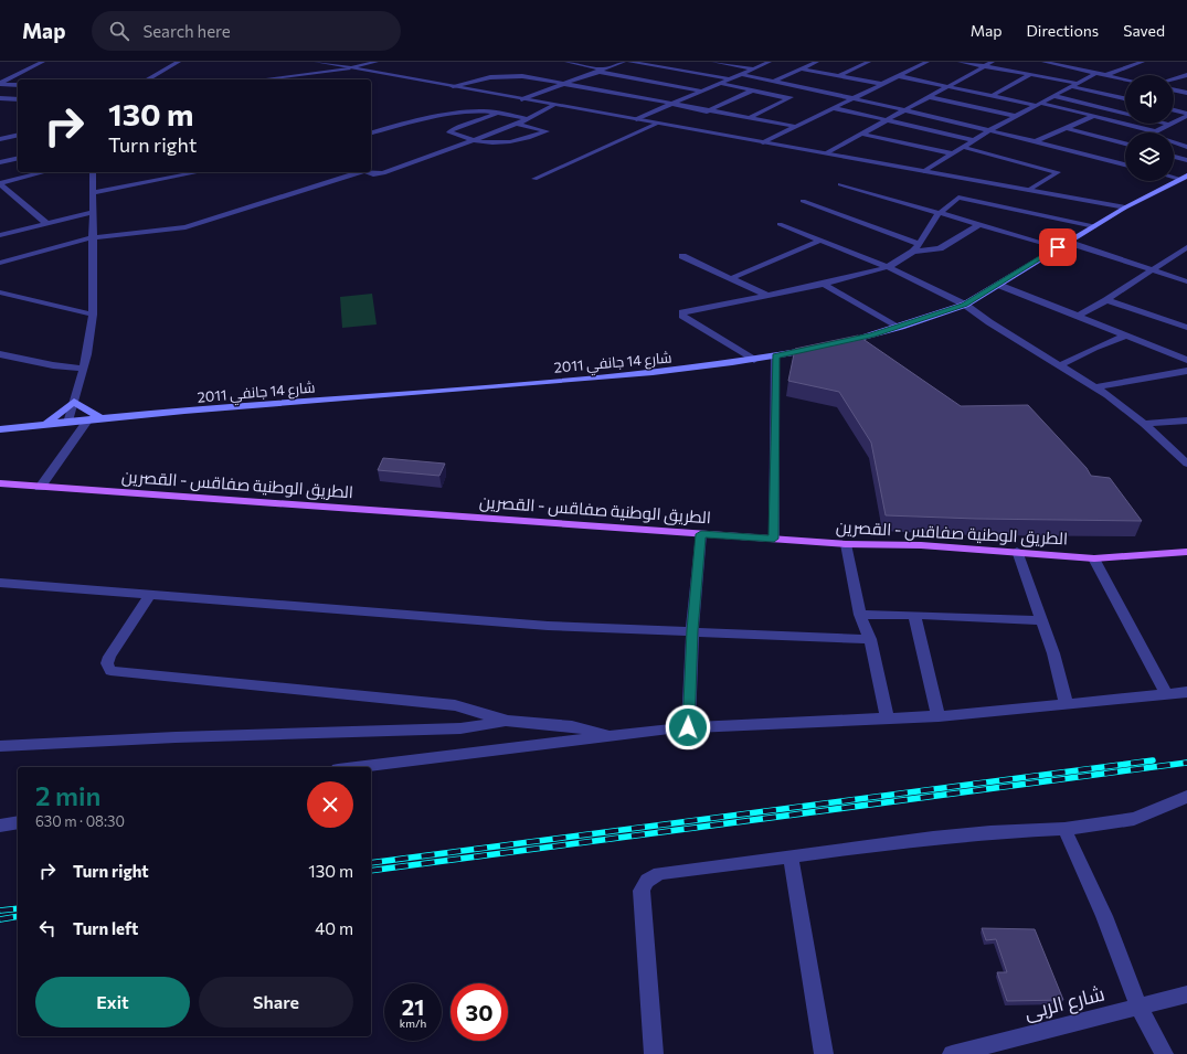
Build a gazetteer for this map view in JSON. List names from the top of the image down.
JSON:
{
  "streets": {
    "main road": ["شارع 14 جانفي 2011", "الطريق الوطنية صفاقس - القصرين"],
    "street": ["شارع الربى"]
  },
  "page": {
    "header": "Map",
    "search": "Search here",
    "nav": ["Map", "Directions", "Saved"],
    "turn": ["130 m", "Turn right"],
    "heading": ["2 min", "630 m · 08:30"],
    "list": [
      {
        "name": "Turn right",
        "value": "130 m"
      },
      {
        "name": "Turn left",
        "value": "40 m"
      }
    ],
    "buttons": ["Exit", "Share"],
    "speed": "21 km/h",
    "limit": "30"
  }
}
